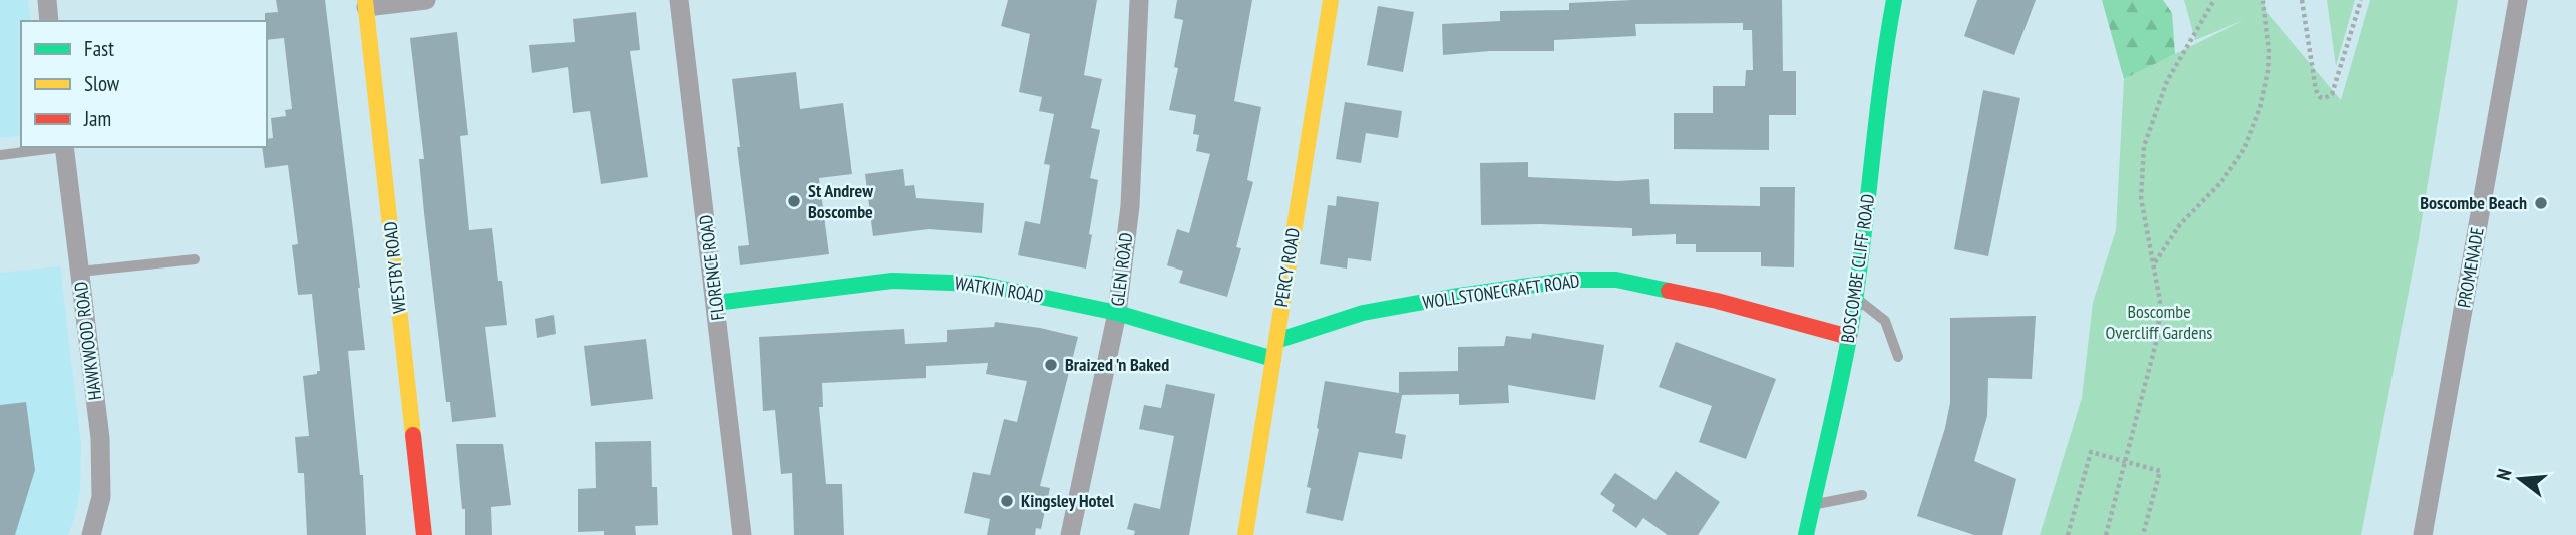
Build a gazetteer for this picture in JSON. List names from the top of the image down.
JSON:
{
  "streets": {
    "street": [
      "WESTBY ROAD",
      "FLORENCE ROAD",
      "PERCY ROAD",
      "PROMENADE",
      "BOSCOMBE CLIFF ROAD",
      "GLEN ROAD",
      "WATKIN ROAD",
      "WOLLSTONECRAFT ROAD",
      "HAWKWOOD ROAD"
    ]
  },
  "crossings": [
    ["FLORENCE ROAD", "WATKIN ROAD"],
    ["PERCY ROAD", "WATKIN ROAD"],
    ["PERCY ROAD", "WOLLSTONECRAFT ROAD"],
    ["BOSCOMBE CLIFF ROAD", "WOLLSTONECRAFT ROAD"],
    ["GLEN ROAD", "WATKIN ROAD"]
  ],
  "parks": ["Boscombe Overcliff Gardens"],
  "places": [
    "St Andrew Boscombe",
    "Boscombe Beach",
    "Braized 'n Baked",
    "Kingsley Hotel"
  ],
  "legend": ["Fast", "Slow", "Jam"],
  "north": "left"
}
